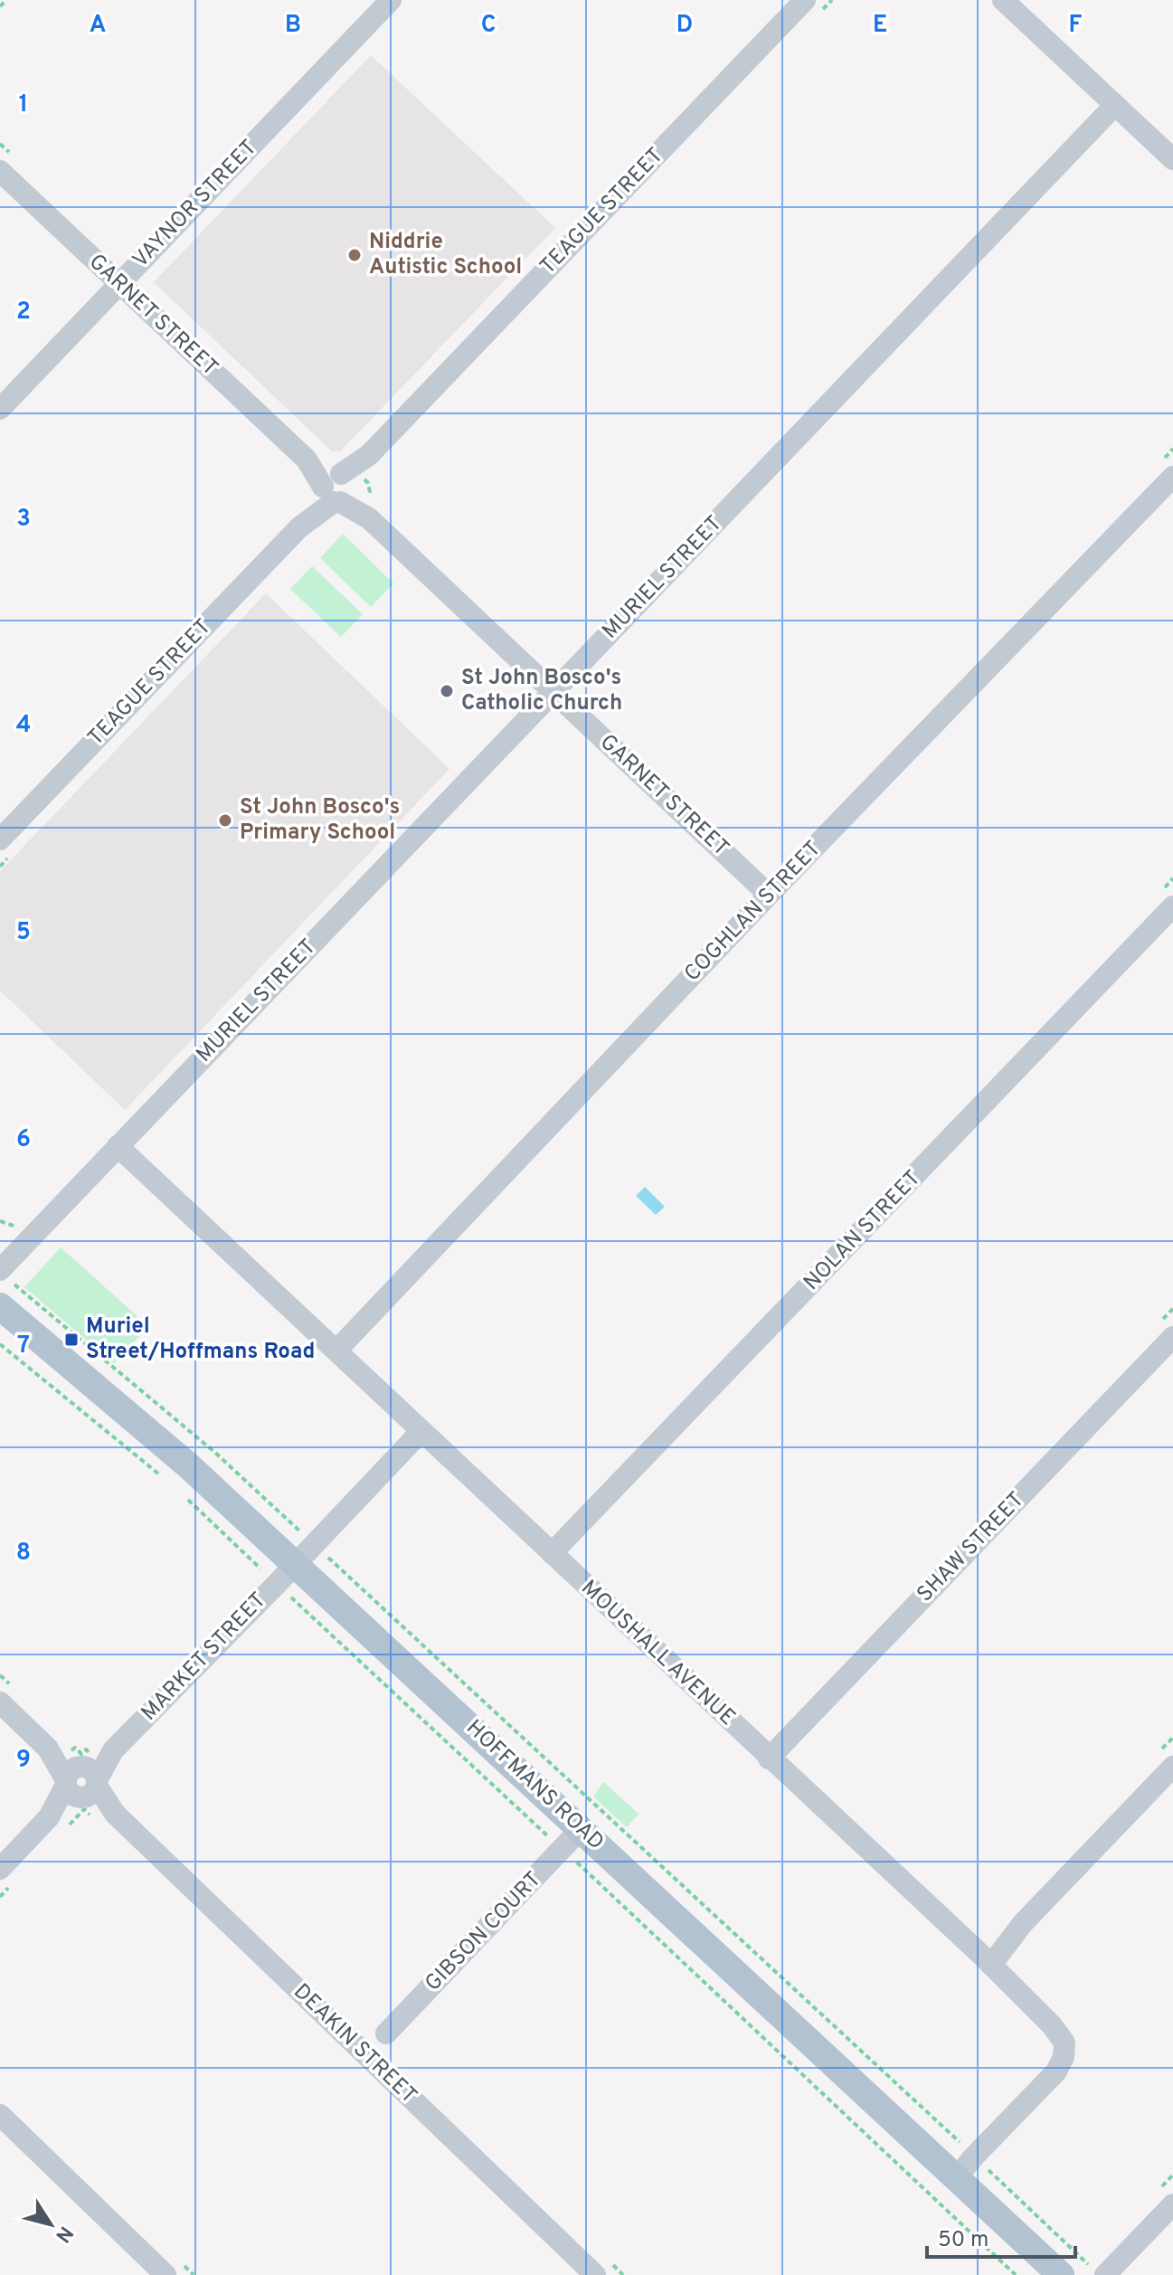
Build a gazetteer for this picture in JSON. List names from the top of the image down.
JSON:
{
  "streets": {
    "main road": ["HOFFMANS ROAD"],
    "street": [
      "VAYNOR STREET",
      "TEAGUE STREET",
      "GARNET STREET",
      "MURIEL STREET",
      "COGHLAN STREET",
      "NOLAN STREET",
      "SHAW STREET",
      "MOUSHALL AVENUE",
      "MARKET STREET",
      "GIBSON COURT",
      "DEAKIN STREET"
    ]
  },
  "crossings": [
    ["VAYNOR STREET", "GARNET STREET"],
    ["TEAGUE STREET", "GARNET STREET"],
    ["GARNET STREET", "MURIEL STREET"],
    ["GARNET STREET", "COGHLAN STREET"],
    ["MURIEL STREET", "MOUSHALL AVENUE"],
    ["MURIEL STREET", "HOFFMANS ROAD"],
    ["COGHLAN STREET", "MOUSHALL AVENUE"],
    ["NOLAN STREET", "MOUSHALL AVENUE"],
    ["SHAW STREET", "MOUSHALL AVENUE"],
    ["MOUSHALL AVENUE", "MARKET STREET"],
    ["MOUSHALL AVENUE", "HOFFMANS ROAD"],
    ["MARKET STREET", "HOFFMANS ROAD"],
    ["MARKET STREET", "DEAKIN STREET"],
    ["HOFFMANS ROAD", "GIBSON COURT"]
  ],
  "places": {
    "other": ["Niddrie Autistic School", "St John Bosco's Catholic Church", "St John Bosco's Primary School"],
    "transit": ["Muriel Street/Hoffmans Road"]
  },
  "scale_bar": "50 m",
  "north": "bottom right",
  "grid": {
    "columns": [
      "A",
      "B",
      "C",
      "D",
      "E",
      "F"
    ],
    "rows": [
      "1",
      "2",
      "3",
      "4",
      "5",
      "6",
      "7",
      "8",
      "9"
    ]
  }
}
